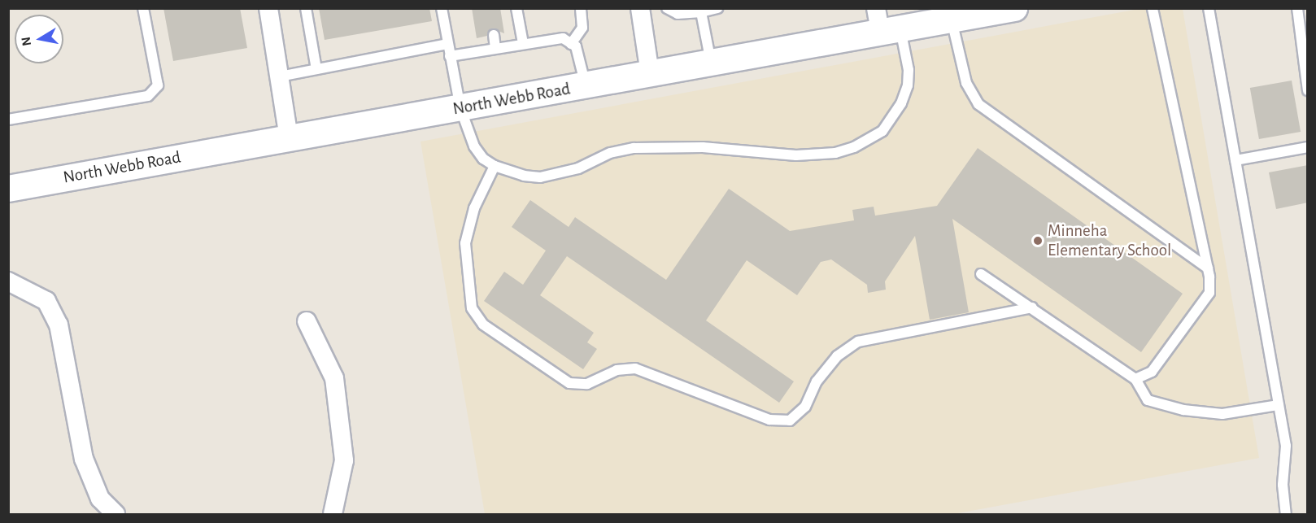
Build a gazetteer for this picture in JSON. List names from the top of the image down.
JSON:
{
  "streets": {
    "main road": ["North Webb Road"]
  },
  "places": ["Minneha Elementary School"],
  "north": "left"
}
